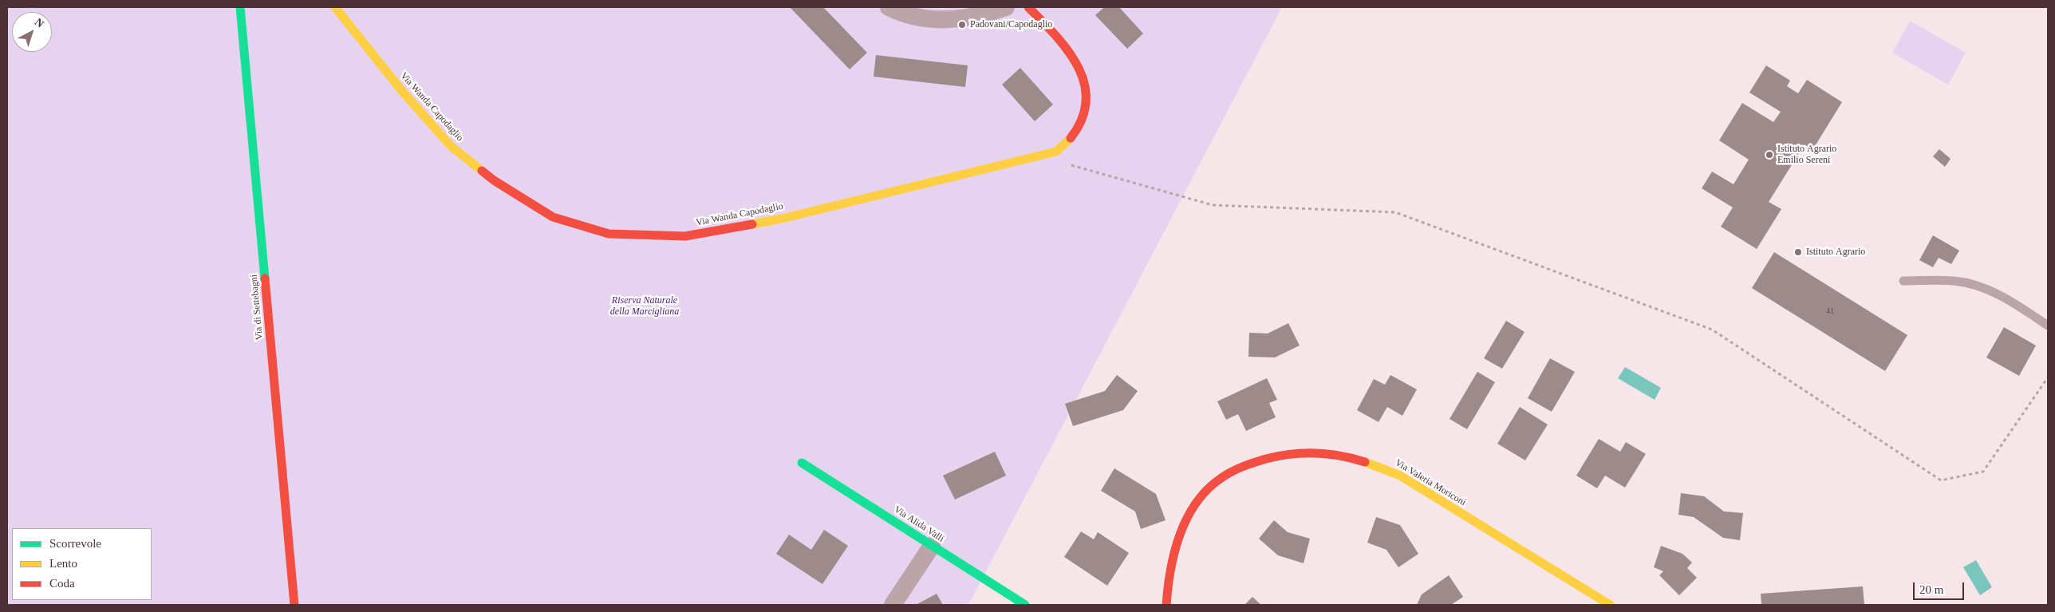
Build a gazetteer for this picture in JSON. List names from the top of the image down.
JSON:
{
  "streets": {
    "street": [
      "Via Wanda Capodaglio",
      "Via di Settebagni",
      "Via Valeria Moriconi",
      "Via Alida Valli"
    ]
  },
  "parks": ["Riserva Naturale della Marcigliana"],
  "places": ["Padovani/Capodaglio", "Istituto Agrario Emilio Sereni", "Istituto Agrario"],
  "house_numbers": ["41"],
  "legend": ["Scorrevole", "Lento", "Coda"],
  "scale_bar": "20 m",
  "north": "top right"
}
